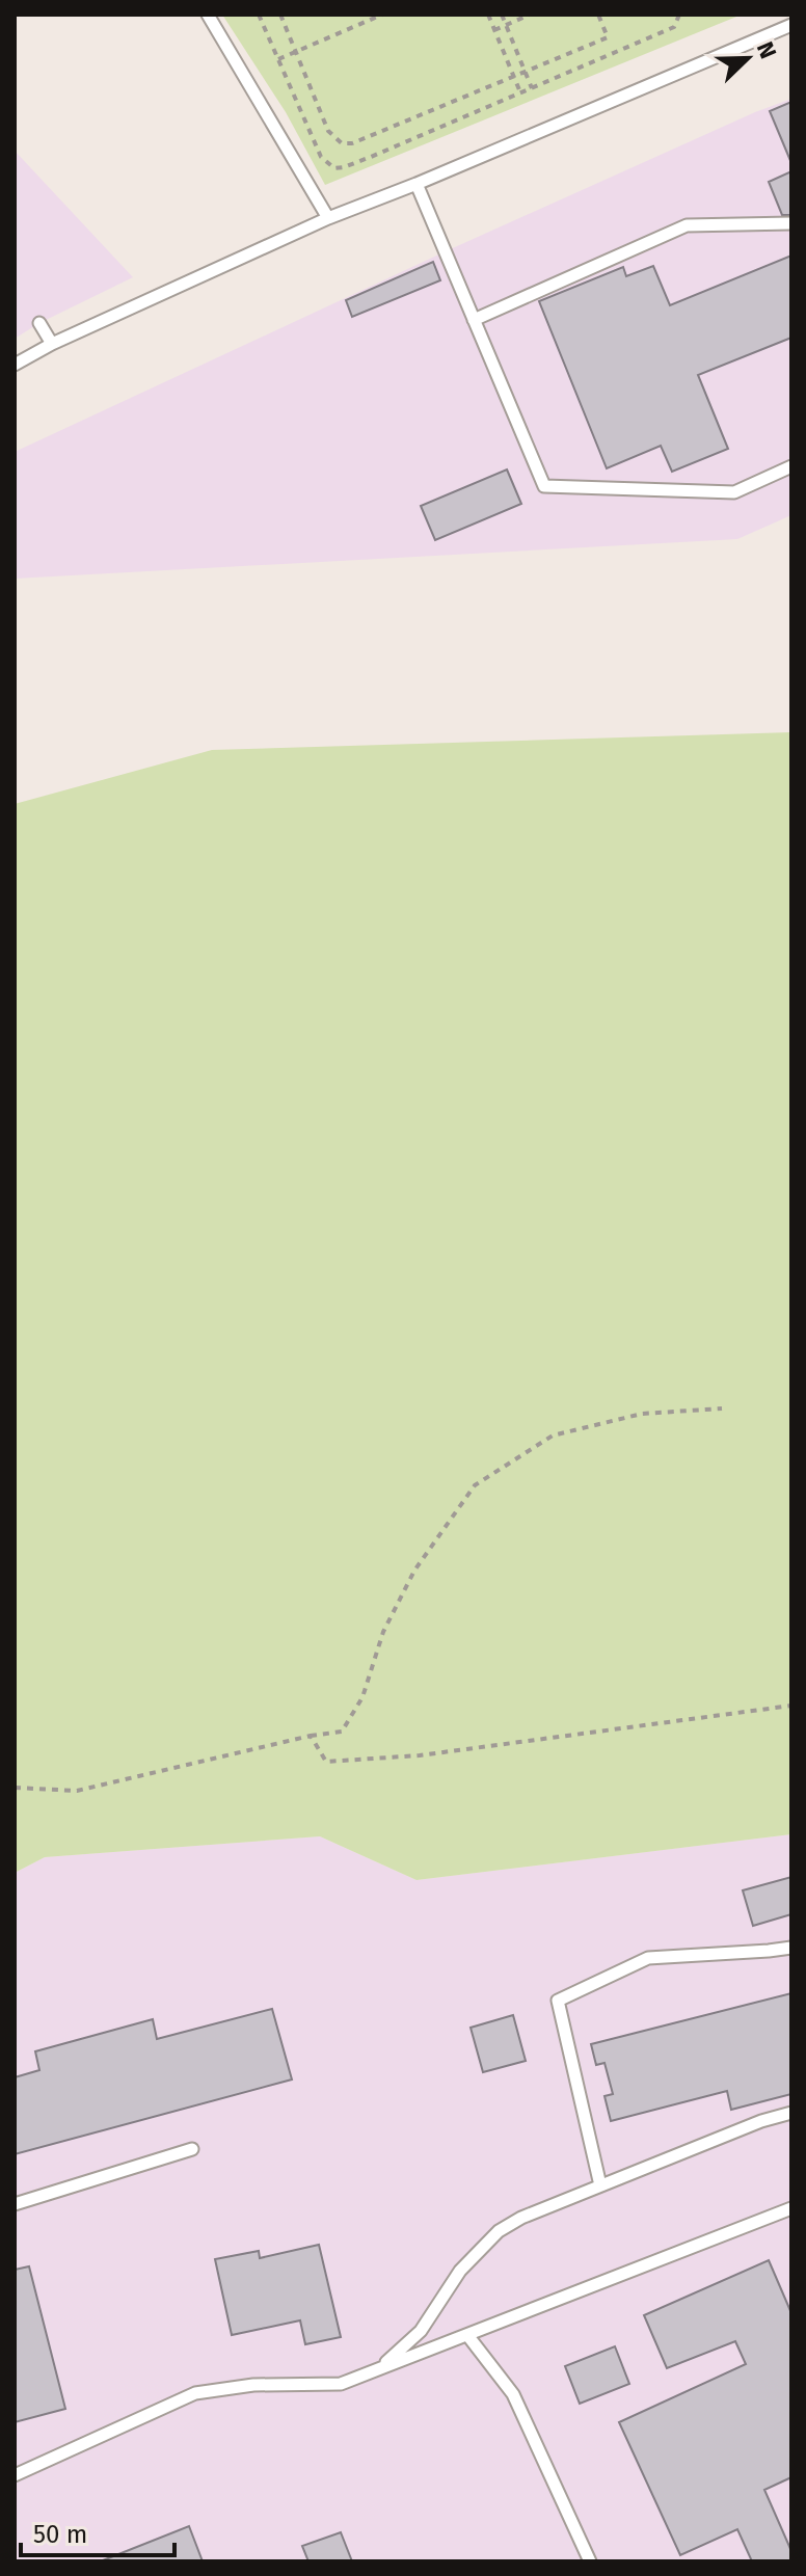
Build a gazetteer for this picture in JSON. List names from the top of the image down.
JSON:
{
  "scale_bar": "50 m",
  "north": "top right"
}
